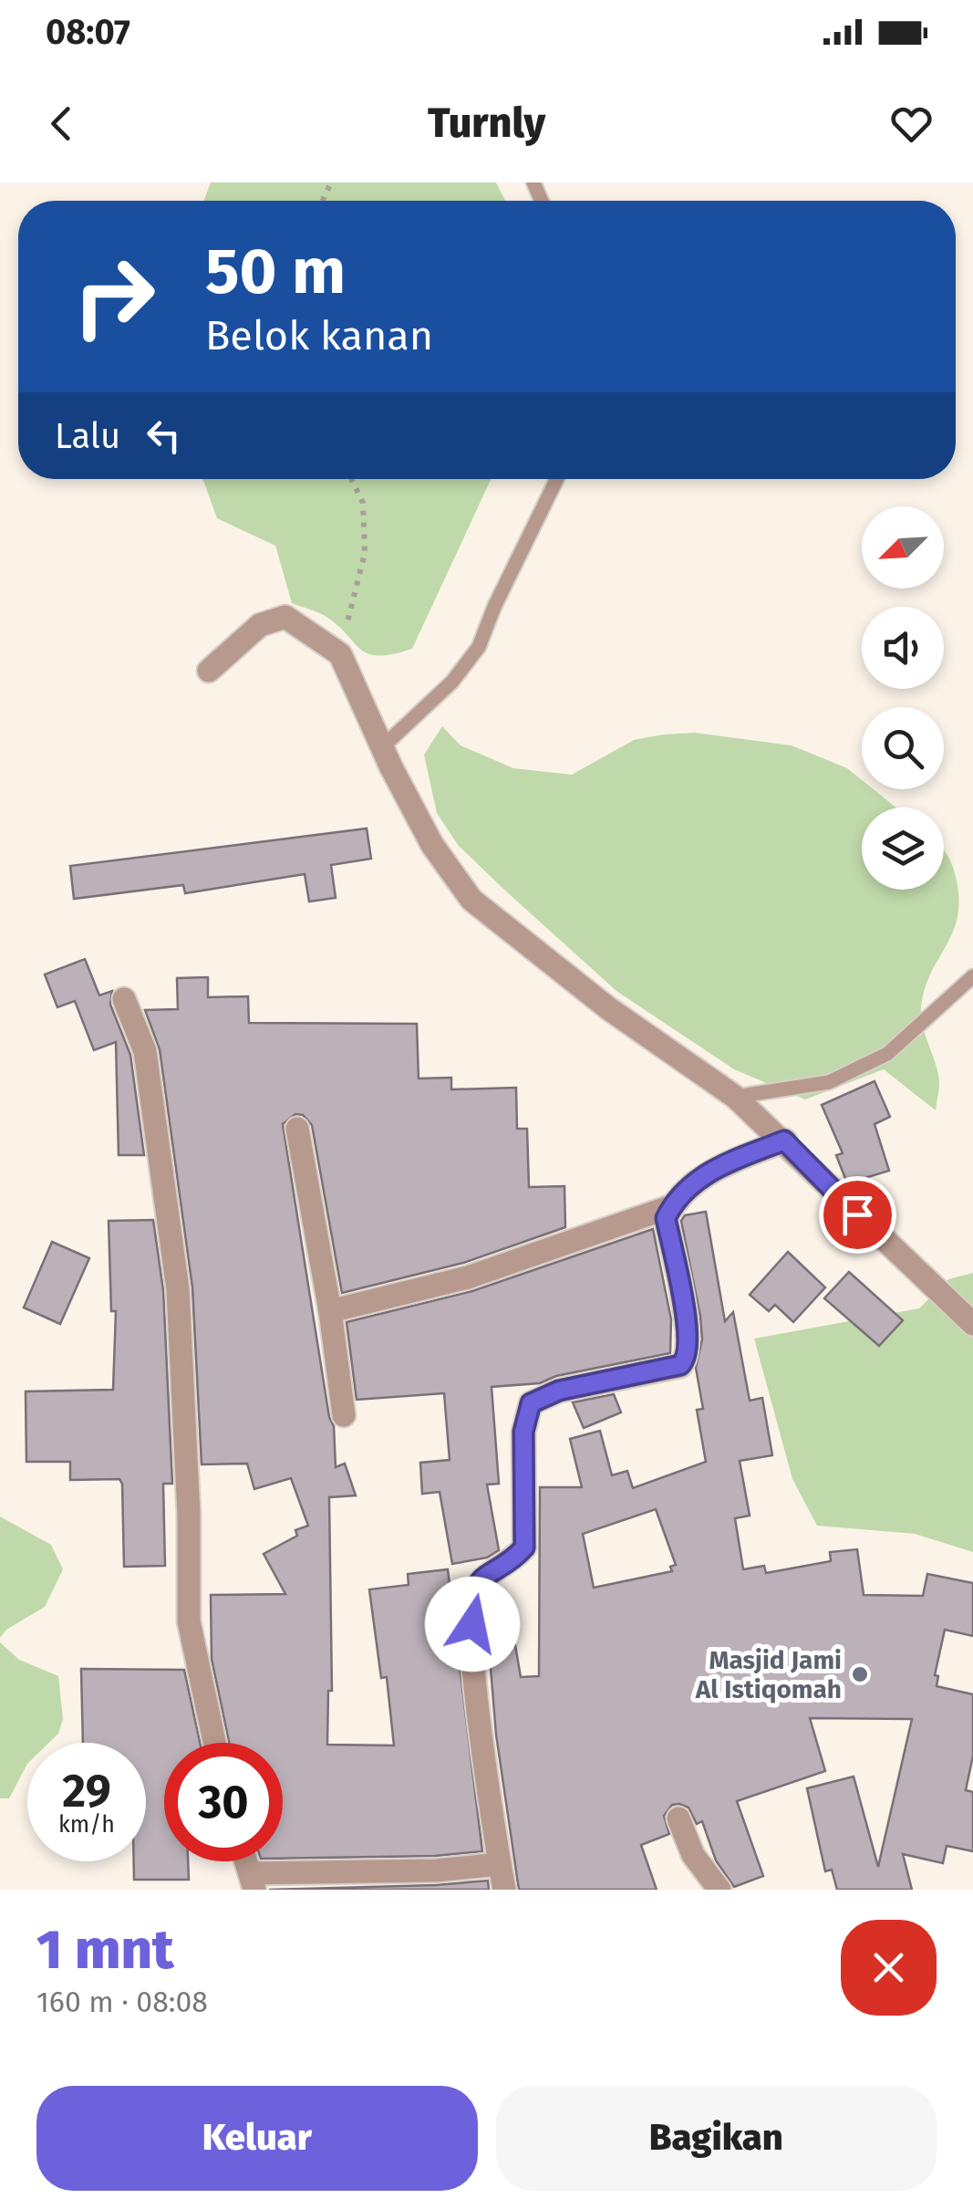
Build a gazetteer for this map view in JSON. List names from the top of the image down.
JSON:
{
  "places": ["Masjid Jami Al Istiqomah"],
  "north": "bottom left",
  "page": {
    "status": "08:07",
    "header": "Turnly",
    "turn": ["50 m", "Belok kanan"],
    "then": "Lalu",
    "speed": "29 km/h",
    "limit": "30",
    "heading": ["1 mnt", "160 m · 08:08"],
    "buttons": ["Keluar", "Bagikan"]
  }
}
